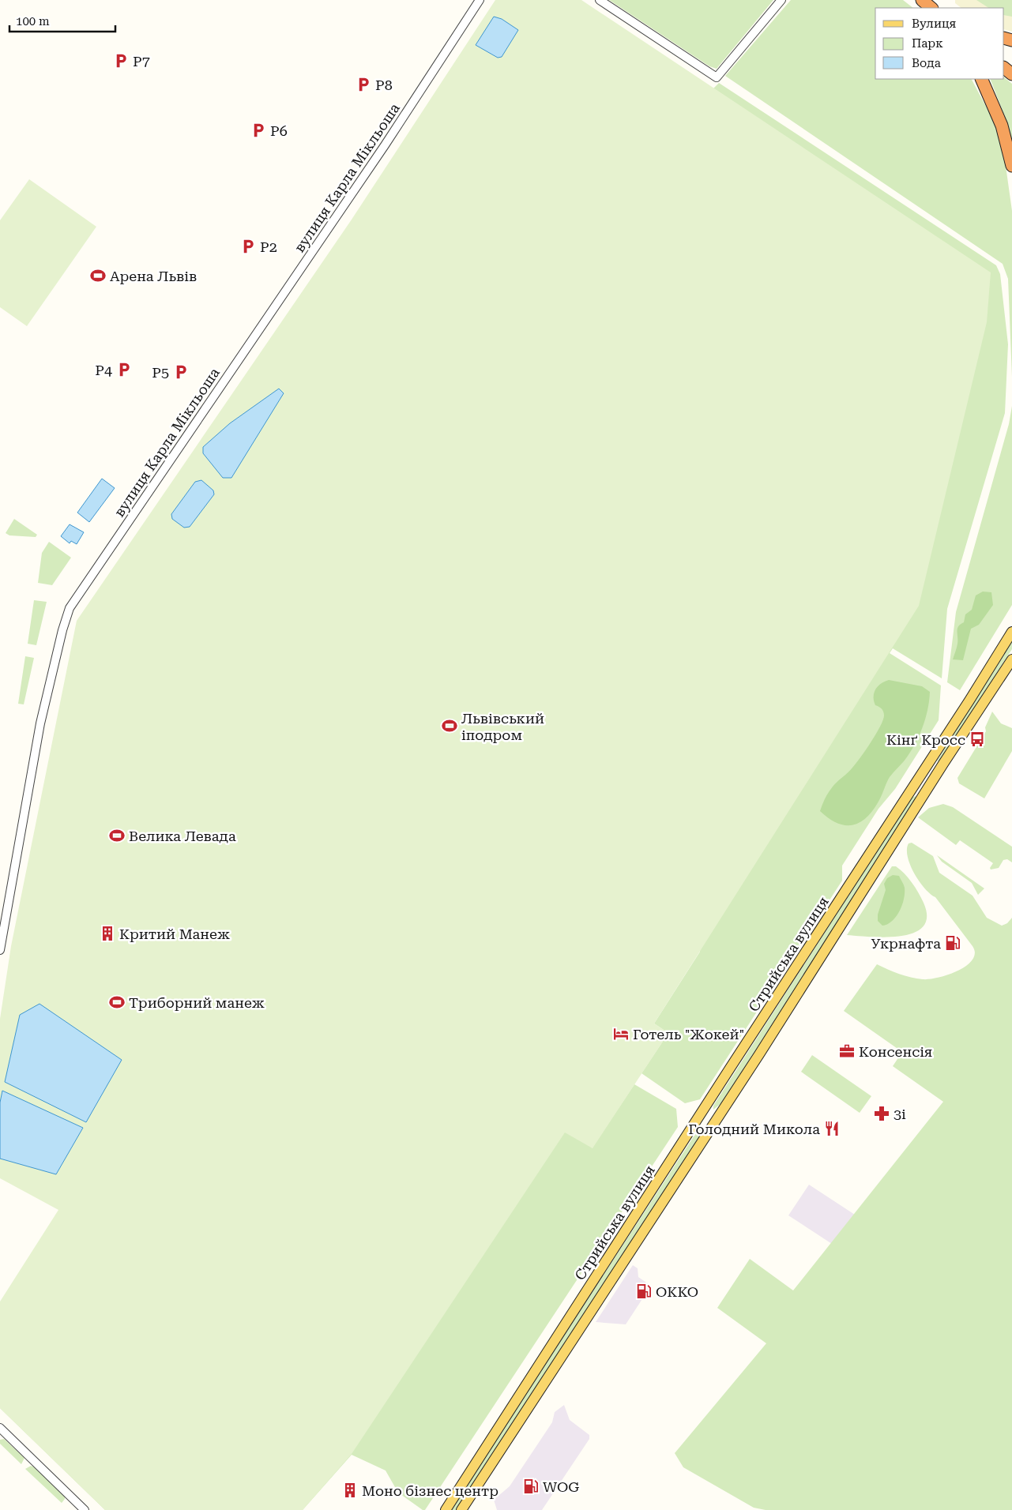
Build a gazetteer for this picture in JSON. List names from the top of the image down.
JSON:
{
  "streets": {
    "main road": ["Стрийська вулиця"],
    "street": ["вулиця Карла Мікльоша"]
  },
  "places": {
    "parking": [
      "P7",
      "P8",
      "P6",
      "P2",
      "P4",
      "P5"
    ],
    "sports": [
      "Арена Львів",
      "Львівський іподром",
      "Велика Левада",
      "Триборний манеж"
    ],
    "bus stop": ["Кінґ Кросс"],
    "building": ["Критий Манеж", "Моно бізнес центр"],
    "fuel station": ["Укрнафта", "ОККО", "WOG"],
    "hotel": ["Готель \"Жокей\""],
    "office": ["Консенсія"],
    "pharmacy": ["3і"],
    "restaurant": ["Голодний Микола"]
  },
  "legend": ["Вулиця", "Парк", "Вода"],
  "scale_bar": "100 m"
}
